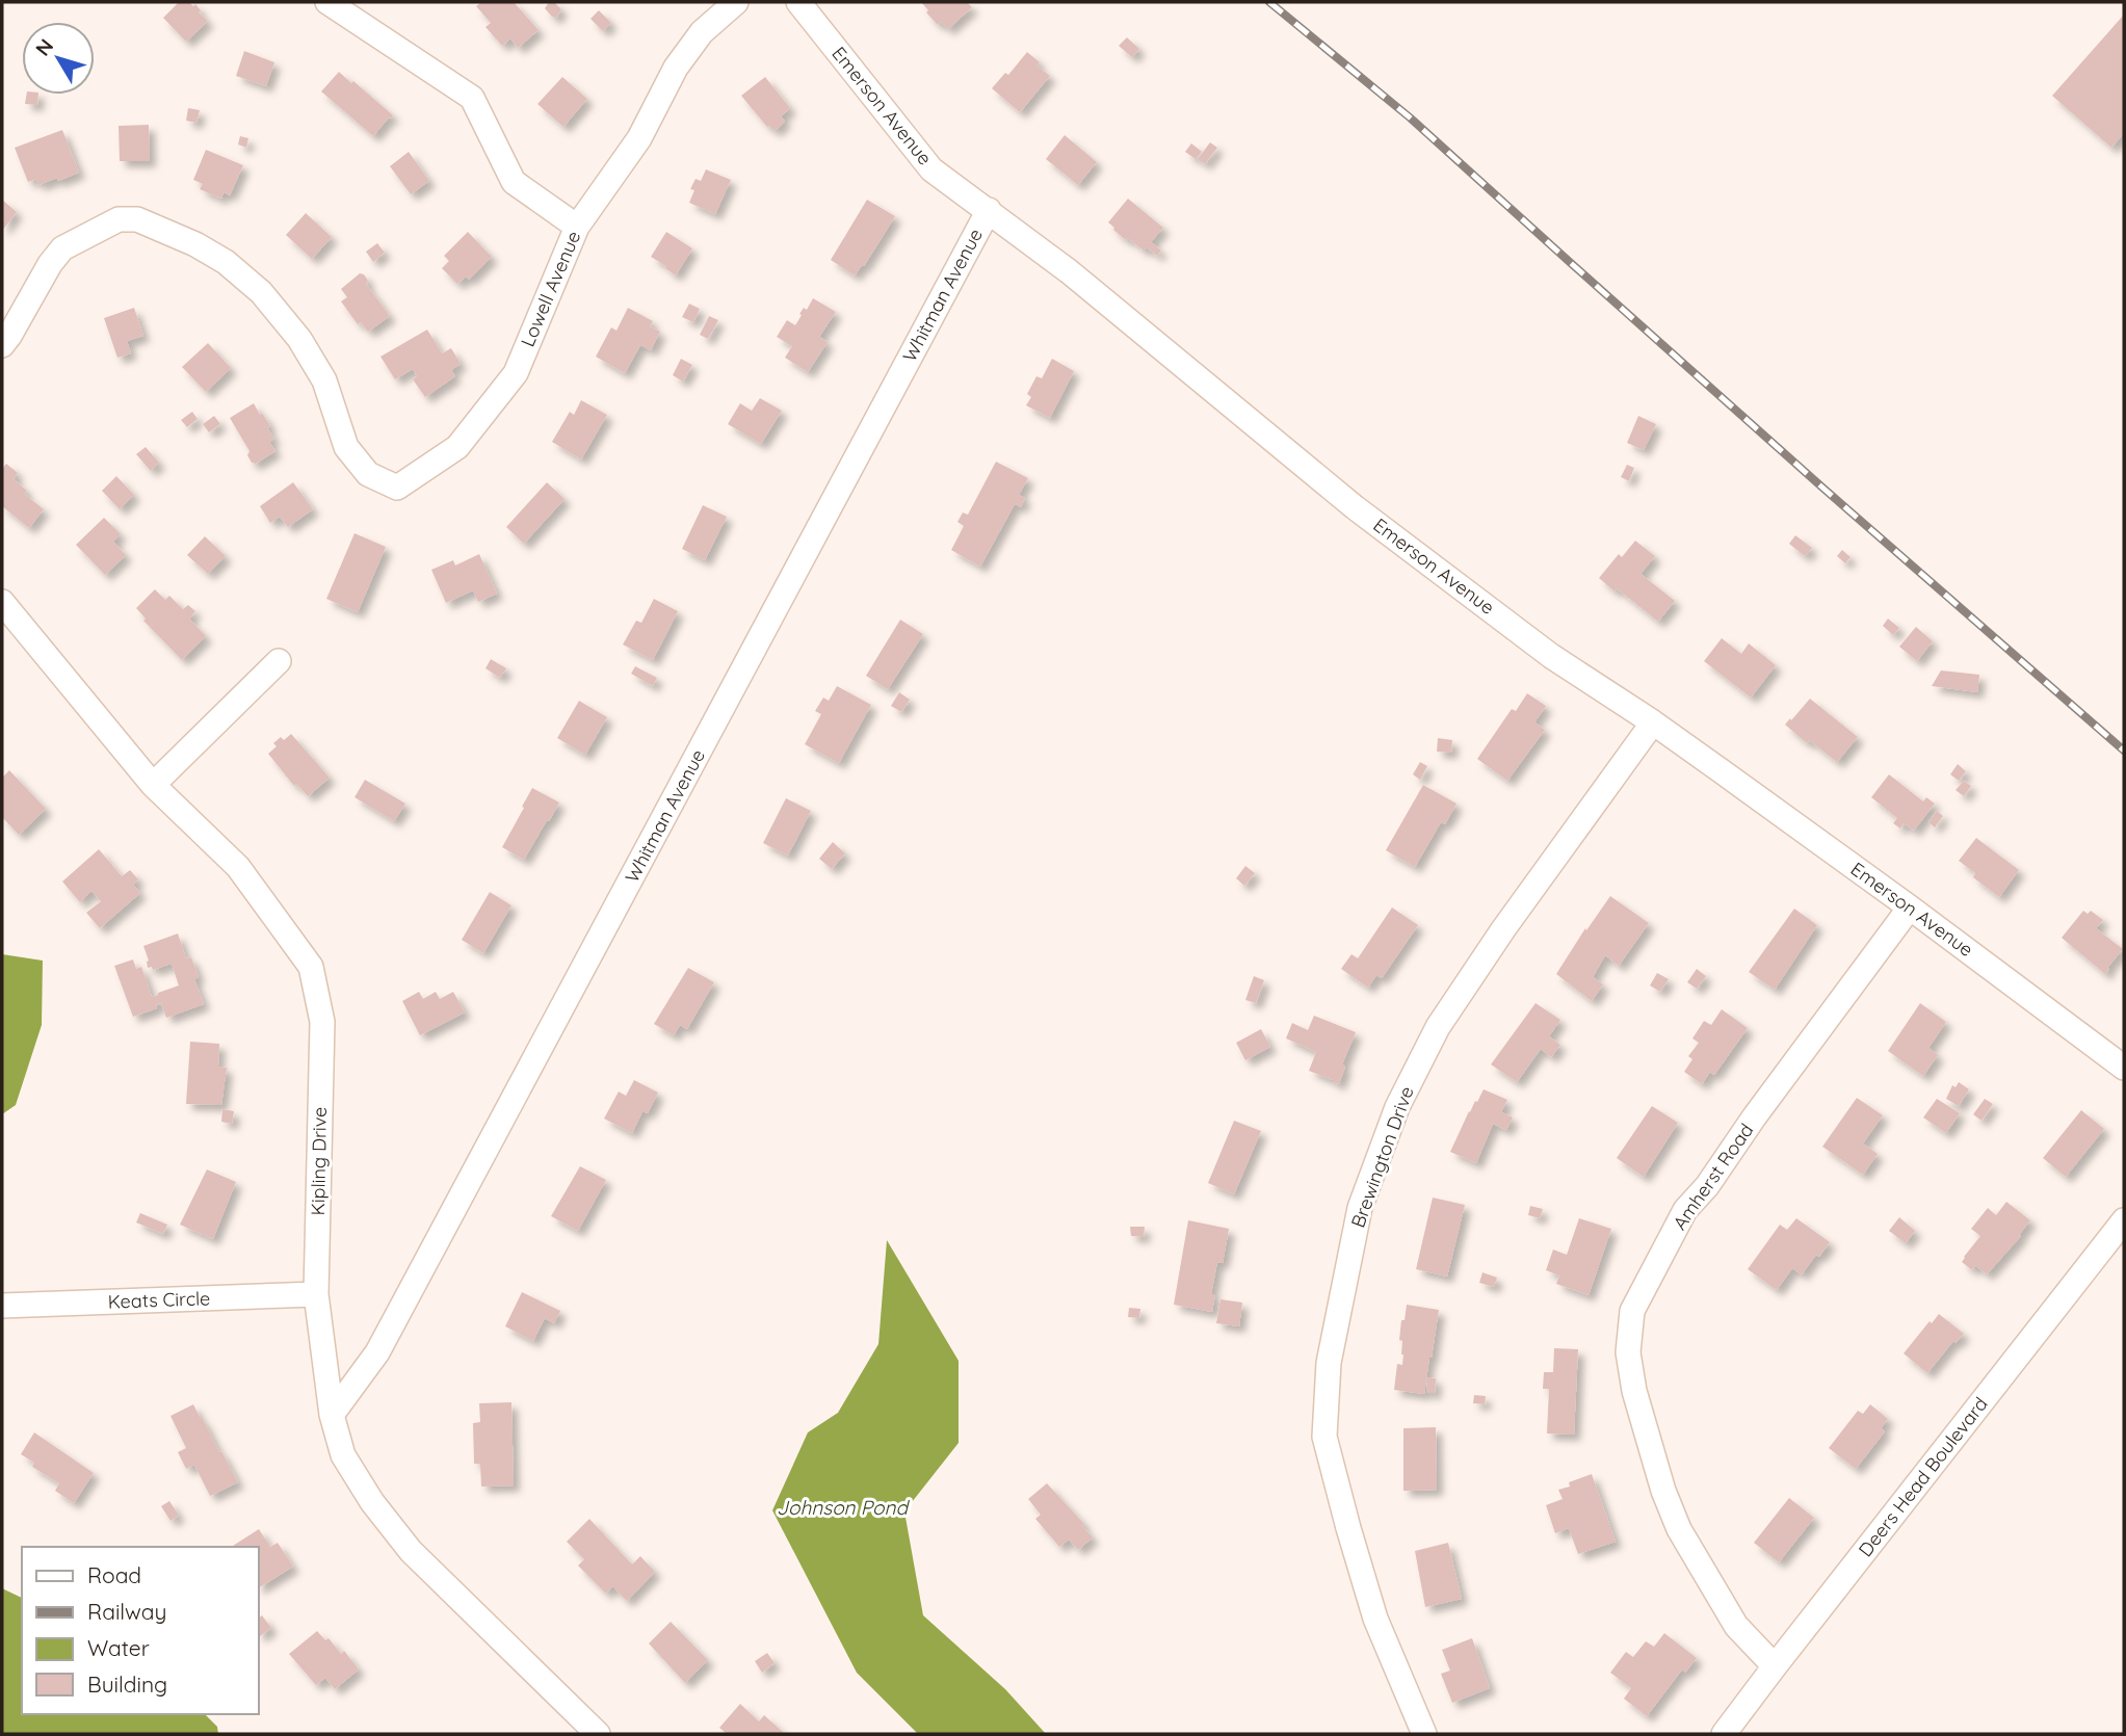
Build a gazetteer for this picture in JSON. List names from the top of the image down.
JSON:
{
  "streets": {
    "street": [
      "Emerson Avenue",
      "Lowell Avenue",
      "Whitman Avenue",
      "Brewington Drive",
      "Kipling Drive",
      "Amherst Road",
      "Keats Circle",
      "Deers Head Boulevard"
    ]
  },
  "crossings": [
    ["Emerson Avenue", "Whitman Avenue"],
    ["Emerson Avenue", "Brewington Drive"],
    ["Emerson Avenue", "Amherst Road"],
    ["Whitman Avenue", "Kipling Drive"],
    ["Kipling Drive", "Keats Circle"],
    ["Amherst Road", "Deers Head Boulevard"]
  ],
  "water": ["Johnson Pond"],
  "legend": [
    "Road",
    "Railway",
    "Water",
    "Building"
  ],
  "north": "top left"
}
